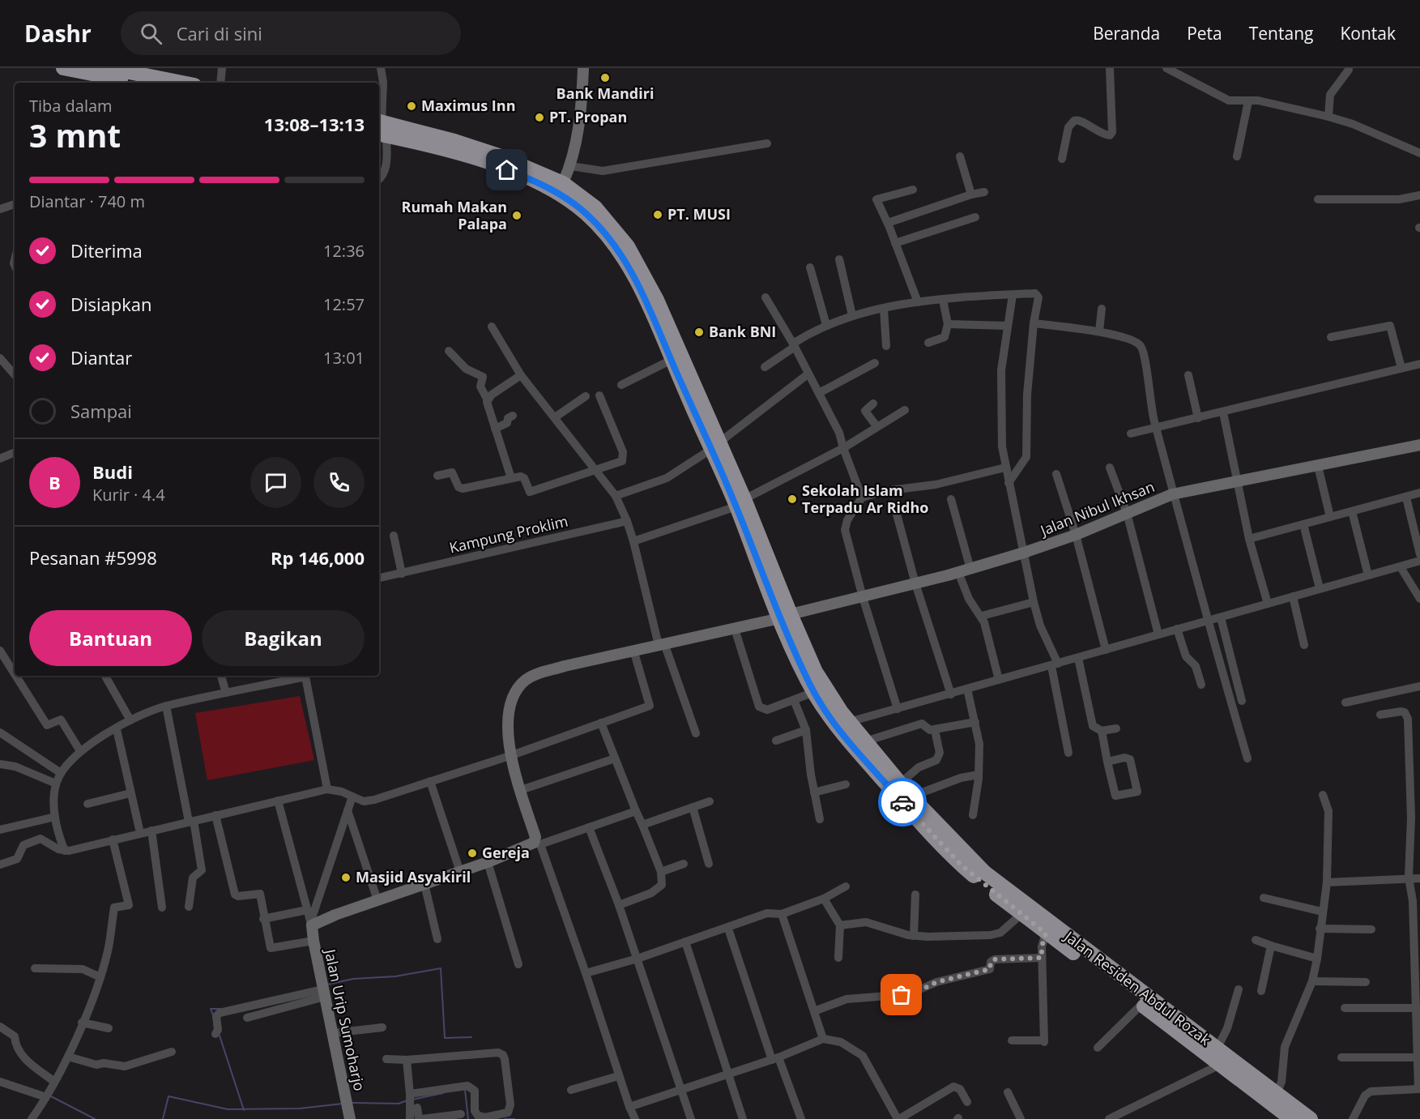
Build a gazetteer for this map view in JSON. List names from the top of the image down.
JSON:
{
  "streets": {
    "highway": ["Jalan Residen Abdul Rozak"],
    "street": ["Jalan Nibul Ikhsan", "Kampung Proklim", "Jalan Urip Sumoharjo"]
  },
  "crossings": [
    ["Jalan Nibul Ikhsan", "Jalan Residen Abdul Rozak"]
  ],
  "places": [
    "Bank Mandiri",
    "Maximus Inn",
    "PT. Propan",
    "PT. MUSI",
    "Rumah Makan Palapa",
    "Bank BNI",
    "Sekolah Islam Terpadu Ar Ridho",
    "Gereja",
    "Masjid Asyakiril"
  ],
  "page": {
    "header": "Dashr",
    "search": "Cari di sini",
    "nav": [
      "Beranda",
      "Peta",
      "Tentang",
      "Kontak"
    ],
    "heading": ["3 mnt", "Tiba dalam", "13:08–13:13"],
    "panel": [
      "Budi",
      "Kurir · 4.4",
      "Pesanan #5998",
      "Rp 146,000"
    ],
    "bar": "Diantar · 740 m",
    "list": [
      ["Diterima", "12:36"],
      ["Disiapkan", "12:57"],
      ["Diantar", "13:01"],
      "Sampai"
    ],
    "round": "B",
    "buttons": ["Bantuan", "Bagikan"]
  }
}
